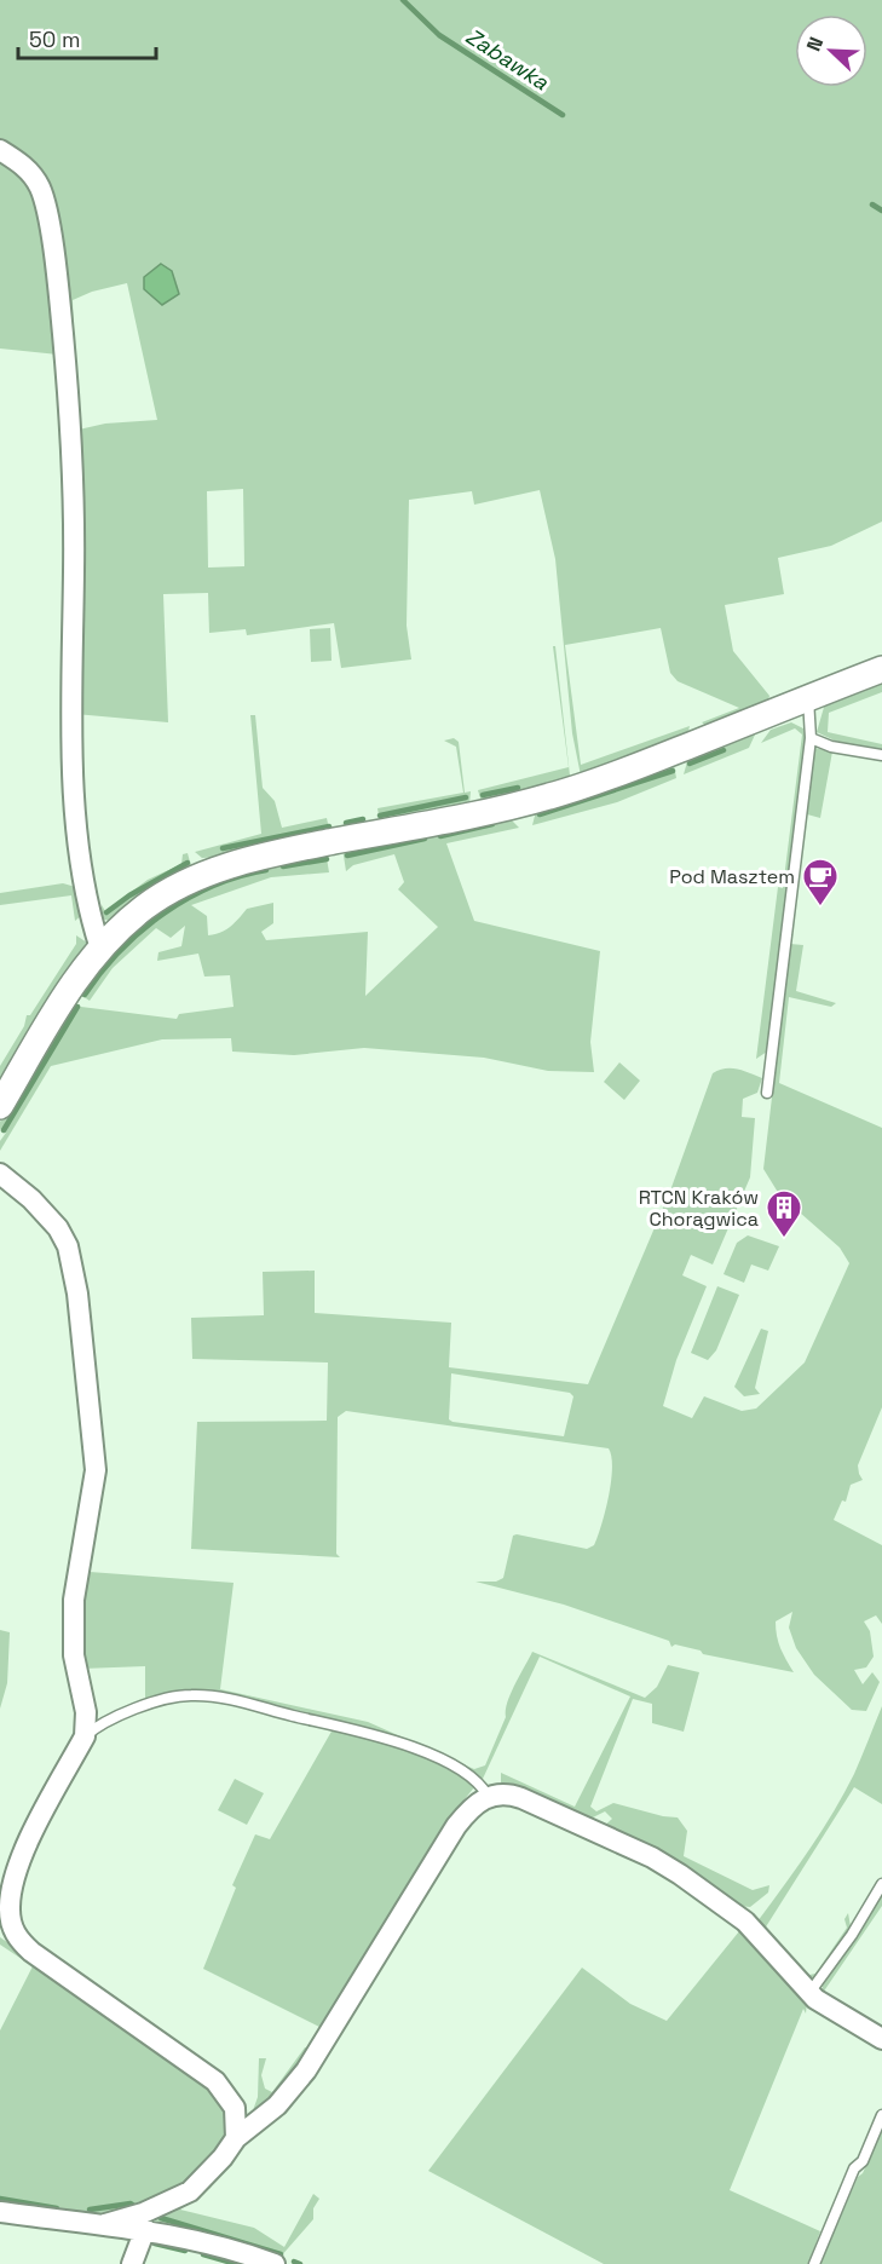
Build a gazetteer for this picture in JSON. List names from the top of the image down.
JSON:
{
  "water": ["Zabawka"],
  "places": {
    "cafe": ["Pod Masztem"],
    "building": ["RTCN Kraków Chorągwica"]
  },
  "scale_bar": "50 m",
  "north": "top left"
}
